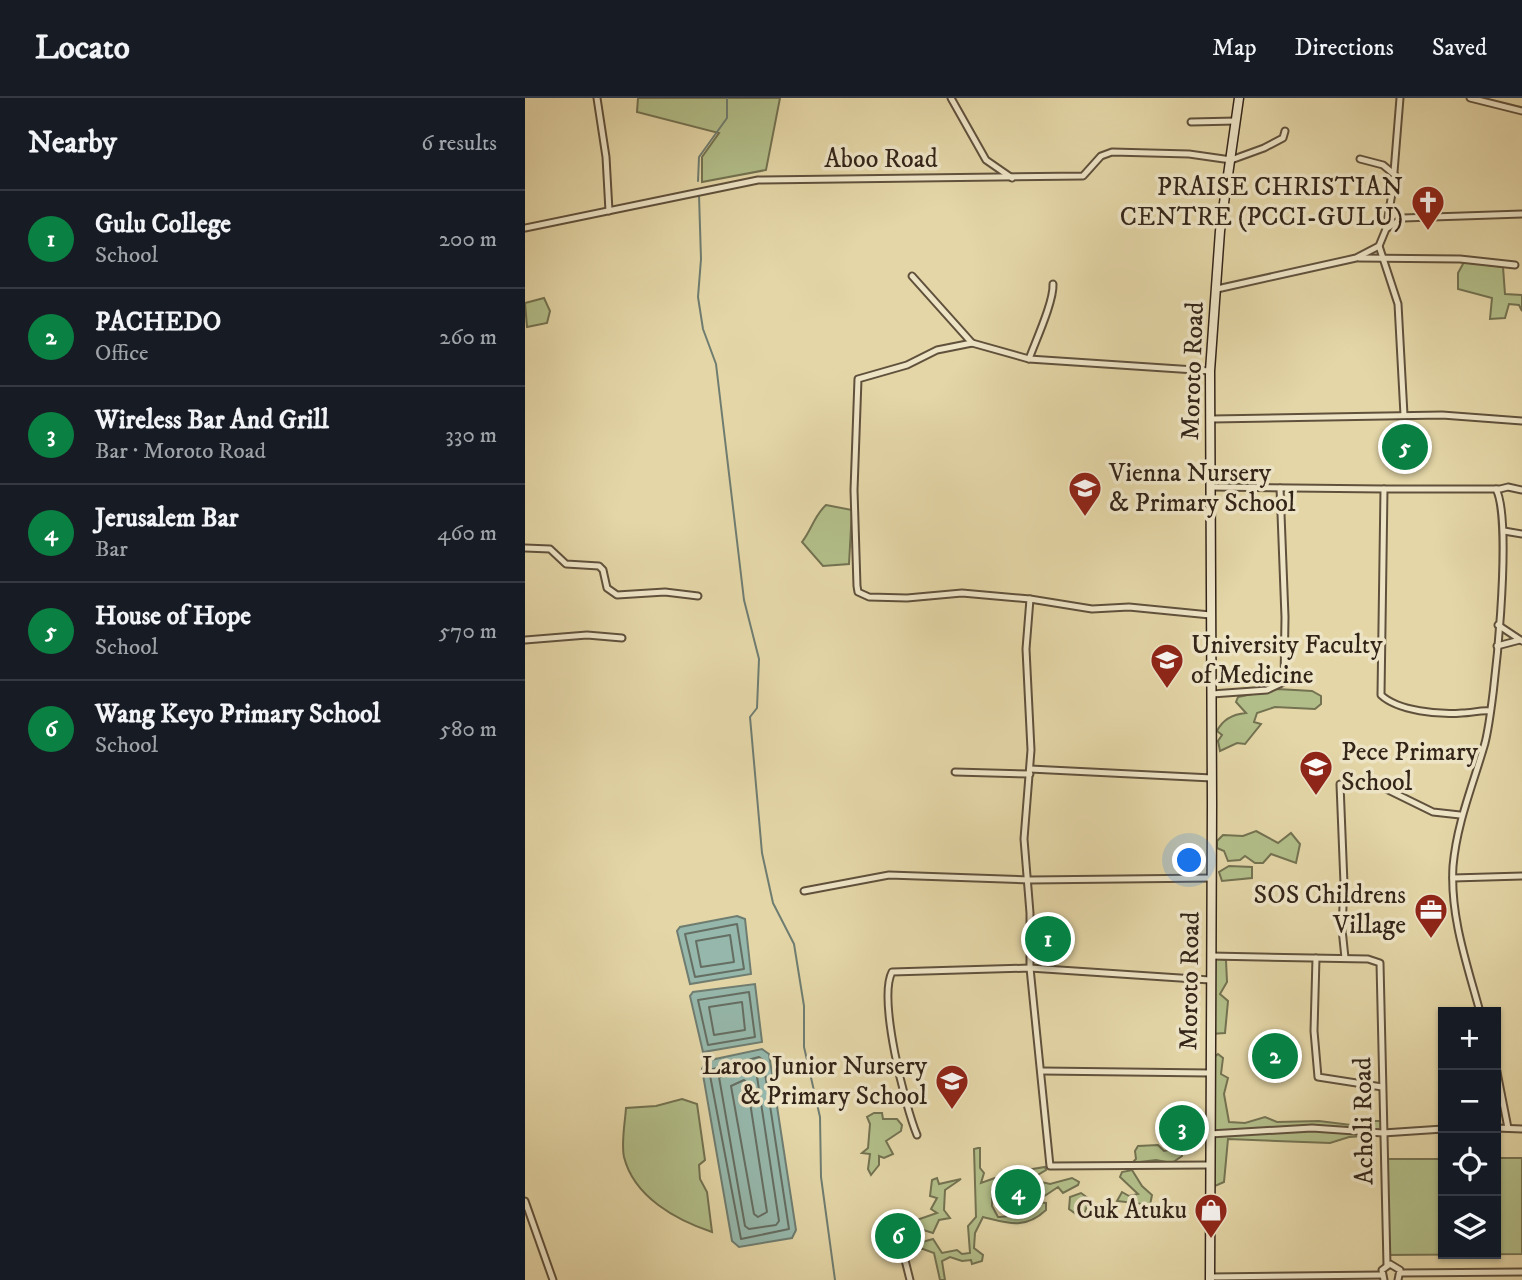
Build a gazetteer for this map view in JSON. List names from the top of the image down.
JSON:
{
  "streets": {
    "main road": ["Moroto Road"],
    "street": ["Aboo Road", "Acholi Road"]
  },
  "crossings": [
    ["Aboo Road", "Moroto Road"]
  ],
  "places": {
    "church": ["PRAISE CHRISTIAN CENTRE (PCCI-GULU)"],
    "school or university": [
      "Vienna Nursery & Primary School",
      "University Faculty of Medicine",
      "Pece Primary School",
      "Laroo Junior Nursery & Primary School"
    ],
    "office": ["SOS Childrens Village"],
    "shop": ["Cuk Atuku"]
  },
  "page": {
    "header": "Locato",
    "nav": ["Map", "Directions", "Saved"],
    "heading": ["Nearby", "6 results"],
    "list": [
      {
        "mark": "1",
        "name": "Gulu College",
        "note": "School",
        "value": "200 m"
      },
      {
        "mark": "2",
        "name": "PACHEDO",
        "note": "Office",
        "value": "260 m"
      },
      {
        "mark": "3",
        "name": "Wireless Bar And Grill",
        "note": "Bar · Moroto Road",
        "value": "330 m"
      },
      {
        "mark": "4",
        "name": "Jerusalem Bar",
        "note": "Bar",
        "value": "460 m"
      },
      {
        "mark": "5",
        "name": "House of Hope",
        "note": "School",
        "value": "570 m"
      },
      {
        "mark": "6",
        "name": "Wang Keyo Primary School",
        "note": "School",
        "value": "580 m"
      }
    ],
    "pins": [
      "5",
      "1",
      "2",
      "3",
      "4",
      "6"
    ],
    "map_buttons": ["+", "−"]
  }
}
